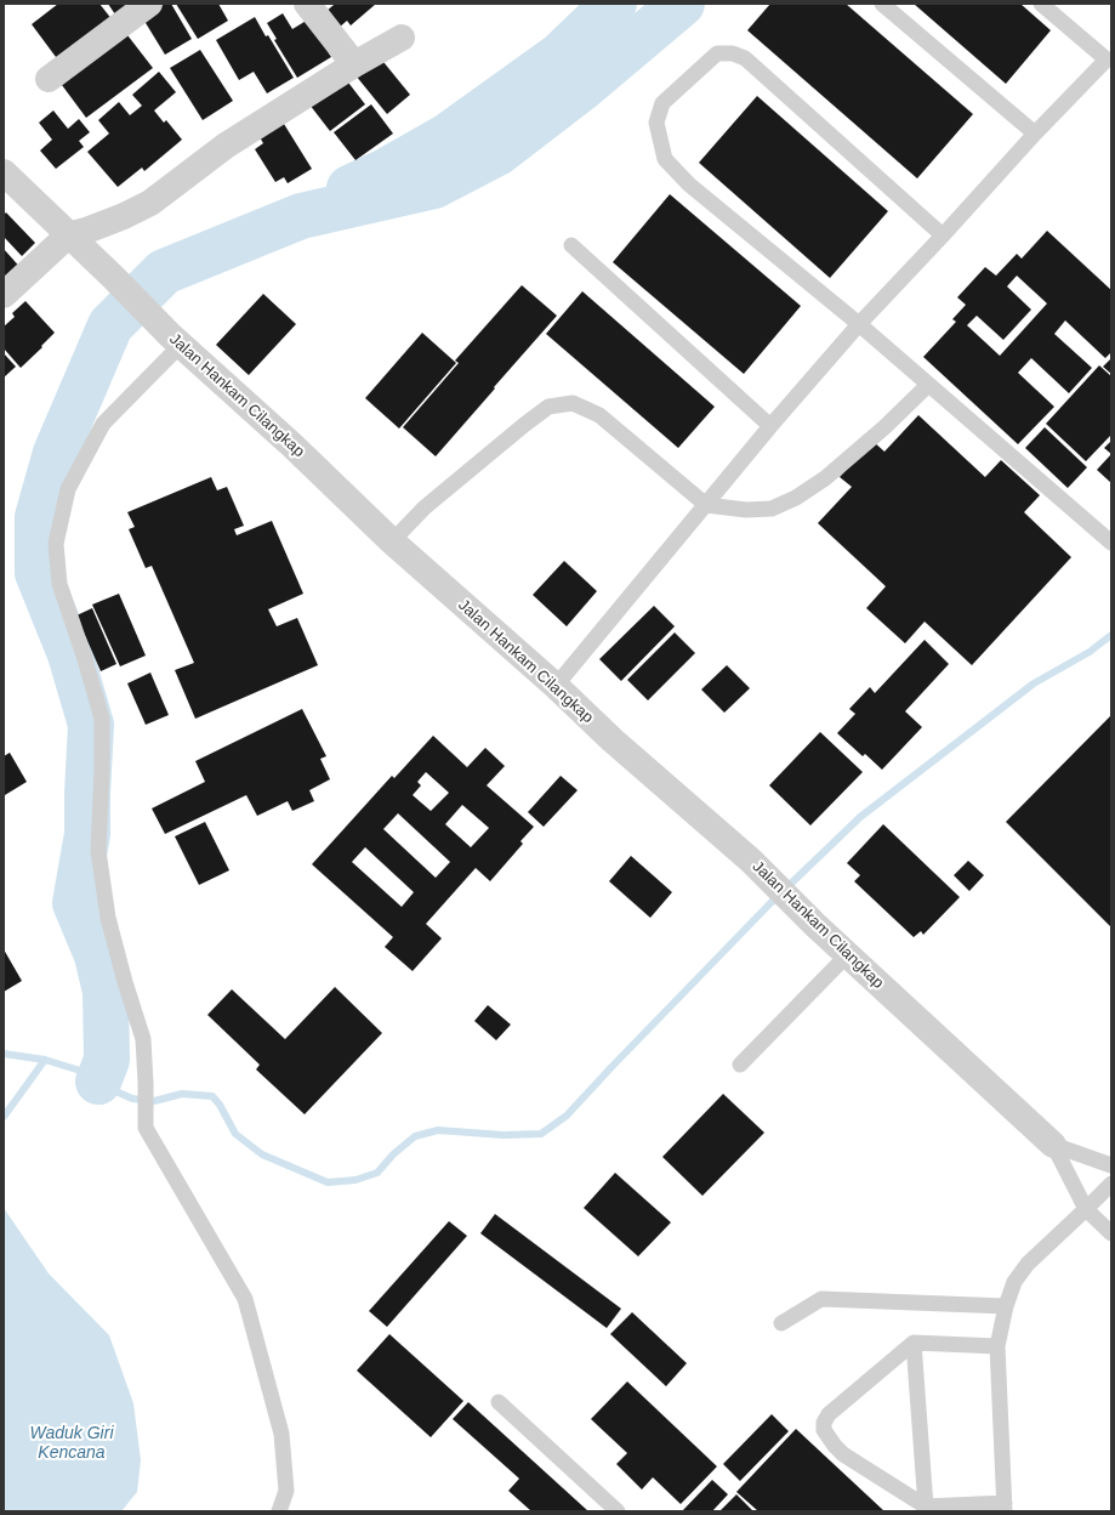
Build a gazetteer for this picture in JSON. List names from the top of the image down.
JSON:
{
  "streets": {
    "street": ["Jalan Hankam Cilangkap"]
  },
  "water": ["Waduk Giri Kencana"]
}
